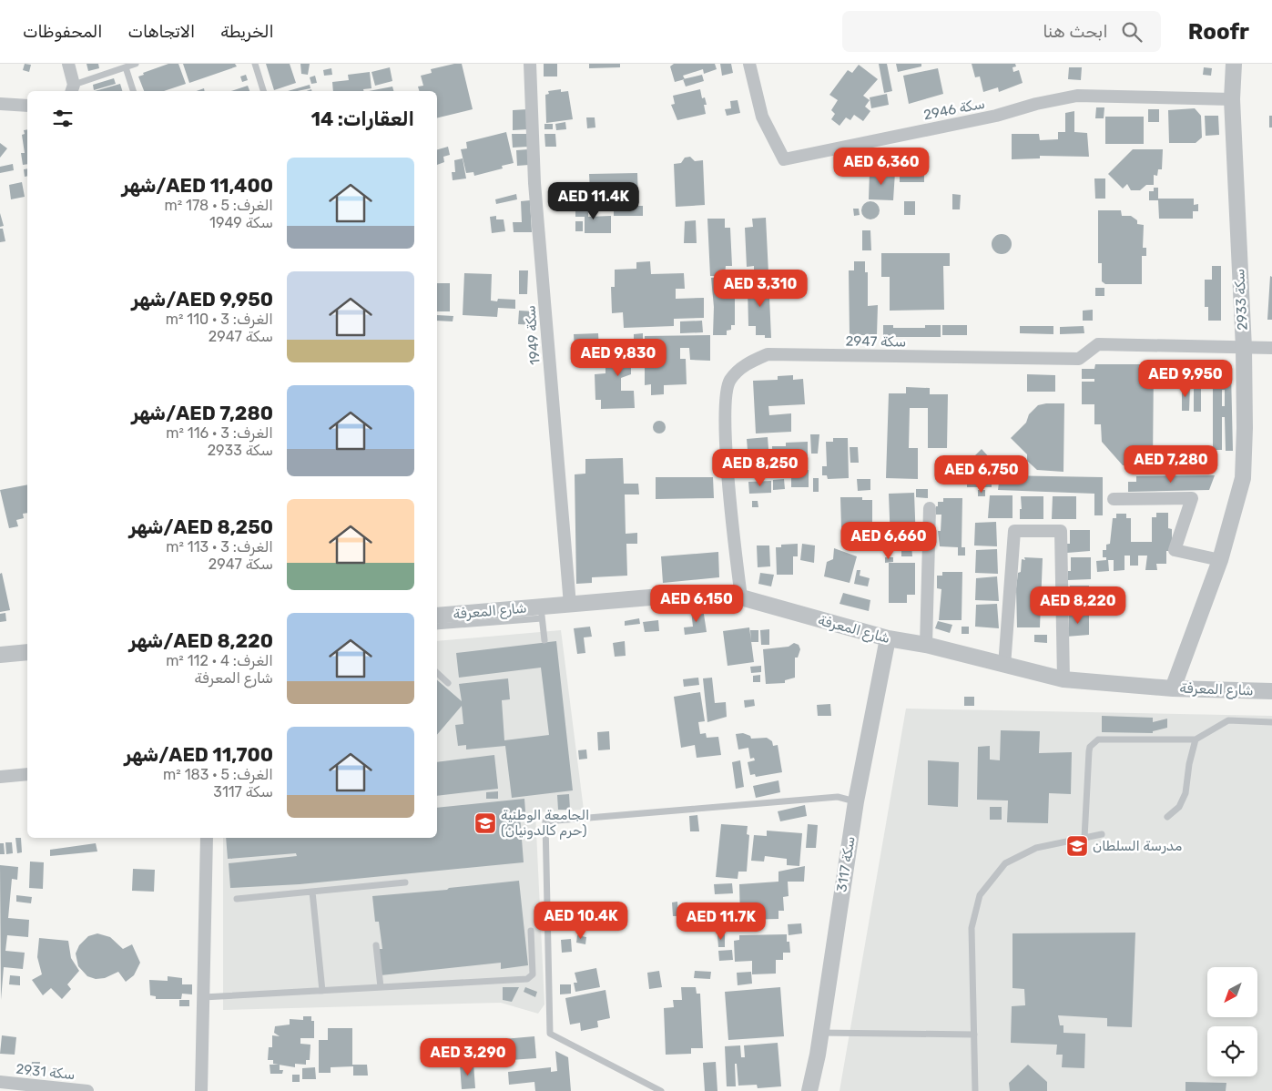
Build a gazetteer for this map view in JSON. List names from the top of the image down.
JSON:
{
  "streets": {
    "street": [
      "سكة 2946",
      "سكة 2933",
      "سكة 1949",
      "سكة 2947",
      "شارع المعرفة",
      "سكة 3117",
      "سكة 2931"
    ]
  },
  "crossings": [
    ["سكة 2946", "سكة 2933"],
    ["سكة 2933", "سكة 2947"],
    ["سكة 2933", "شارع المعرفة"],
    ["سكة 1949", "شارع المعرفة"],
    ["سكة 2947", "شارع المعرفة"],
    ["شارع المعرفة", "سكة 3117"]
  ],
  "places": {
    "school or university": ["الجامعة الوطنية (حرم كالدونيان)", "مدرسة السلطان"]
  },
  "north": "bottom left",
  "page": {
    "header": "Roofr",
    "search": "ابحث هنا",
    "nav": ["الخريطة", "الاتجاهات", "المحفوظات"],
    "heading": "العقارات: 14",
    "list": [
      {
        "name": "AED 11,400/شهر",
        "note": "الغرف: 5 · 178 m² · سكة 1949"
      },
      {
        "name": "AED 9,950/شهر",
        "note": "الغرف: 3 · 110 m² · سكة 2947"
      },
      {
        "name": "AED 7,280/شهر",
        "note": "الغرف: 3 · 116 m² · سكة 2933"
      },
      {
        "name": "AED 8,250/شهر",
        "note": "الغرف: 3 · 113 m² · سكة 2947"
      },
      {
        "name": "AED 8,220/شهر",
        "note": "الغرف: 4 · 112 m² · شارع المعرفة"
      },
      {
        "name": "AED 11,700/شهر",
        "note": "الغرف: 5 · 183 m² · سكة 3117"
      }
    ],
    "price": [
      "AED 6,360",
      "AED 11.4K",
      "AED 3,310",
      "AED 9,830",
      "AED 9,950",
      "AED 7,280",
      "AED 8,250",
      "AED 6,750",
      "AED 6,660",
      "AED 6,150",
      "AED 8,220",
      "AED 10.4K",
      "AED 11.7K",
      "AED 3,290"
    ]
  }
}
